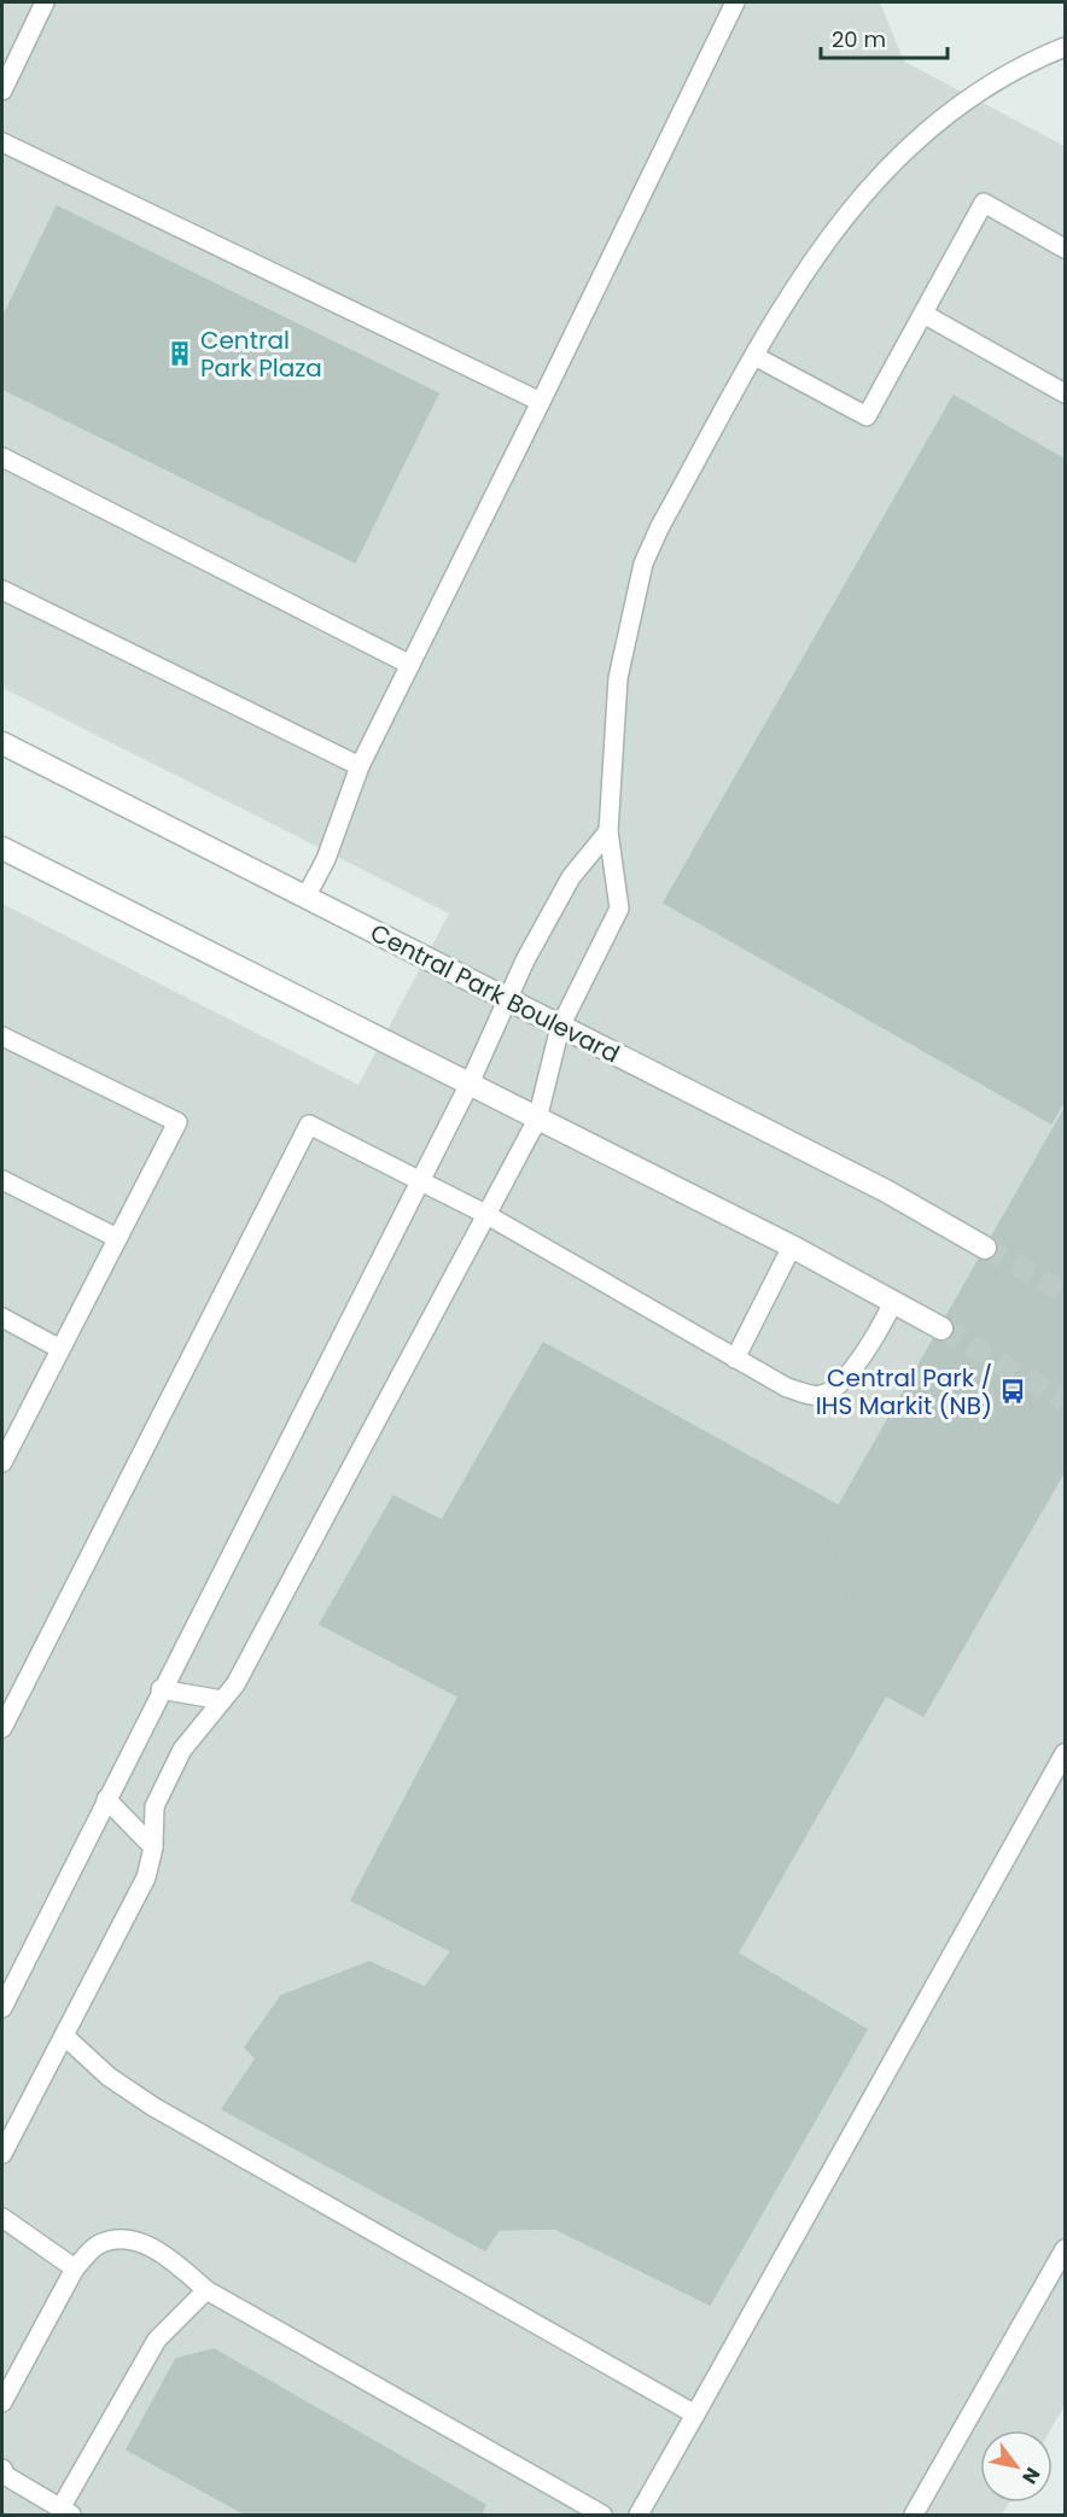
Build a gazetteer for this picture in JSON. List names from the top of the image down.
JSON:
{
  "streets": {
    "street": ["Central Park Boulevard"]
  },
  "places": {
    "building": ["Central Park Plaza"],
    "bus stop": ["Central Park / IHS Markit (NB)"]
  },
  "scale_bar": "20 m",
  "north": "bottom right"
}
